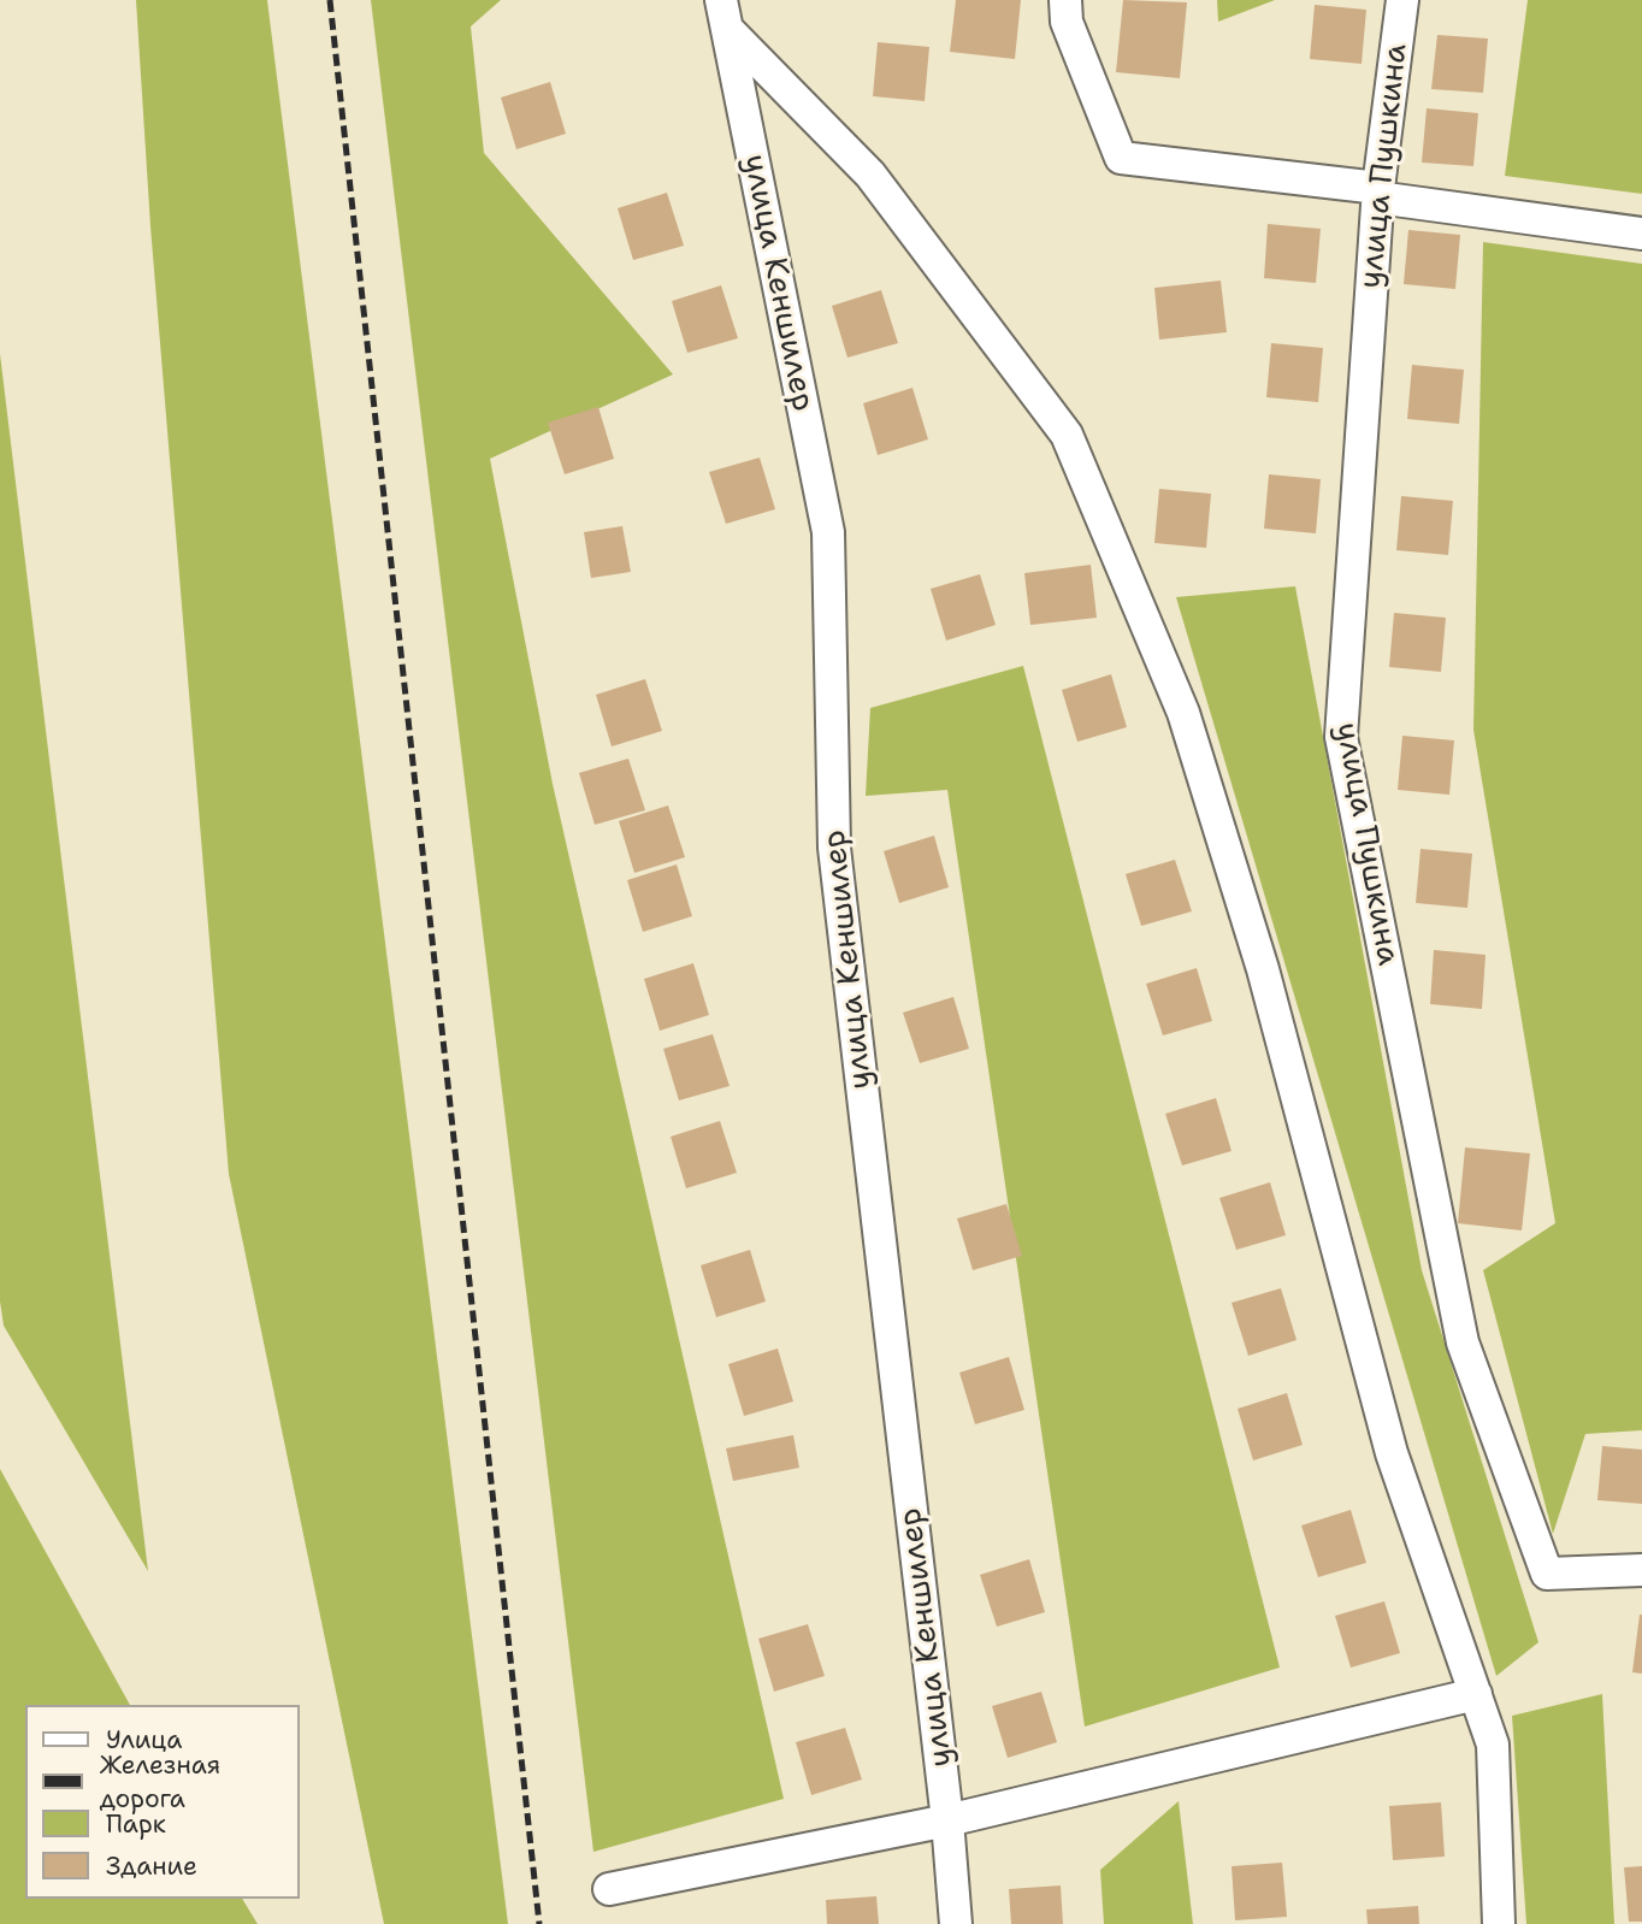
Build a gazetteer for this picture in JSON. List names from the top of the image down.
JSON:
{
  "streets": {
    "street": ["улица Пушкина", "улица Кеншилер"]
  },
  "legend": [
    "Улица",
    "Железная дорога",
    "Парк",
    "Здание"
  ]
}
